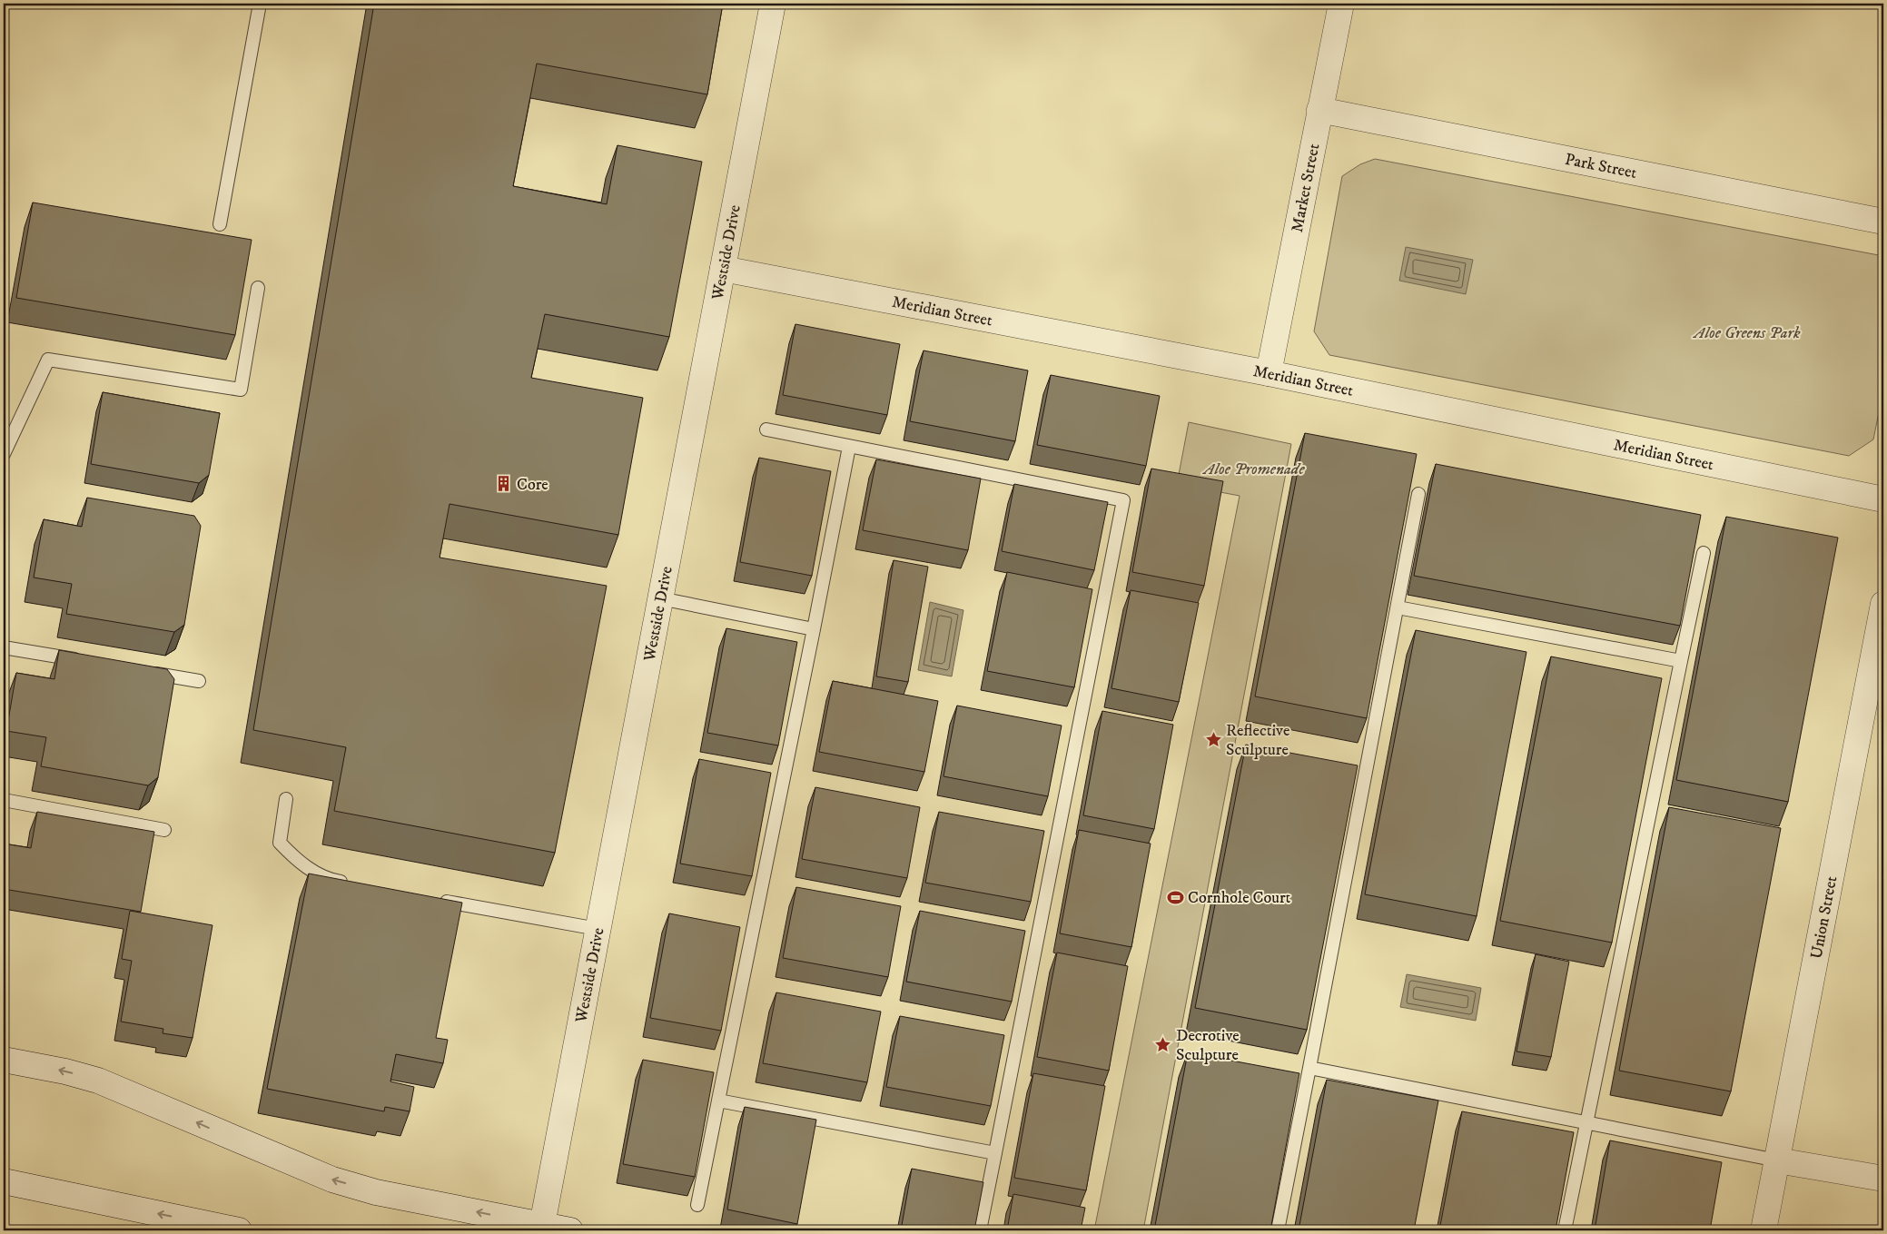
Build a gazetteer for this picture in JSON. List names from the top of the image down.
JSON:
{
  "streets": {
    "street": [
      "Park Street",
      "Market Street",
      "Westside Drive",
      "Meridian Street",
      "Union Street"
    ]
  },
  "crossings": [
    ["Park Street", "Market Street"],
    ["Market Street", "Meridian Street"],
    ["Westside Drive", "Meridian Street"]
  ],
  "parks": ["Aloe Greens Park", "Aloe Promenade"],
  "places": {
    "building": ["Core"],
    "place": ["Reflective Sculpture", "Decrotive Sculpture"],
    "sports": ["Cornhole Court"]
  }
}
